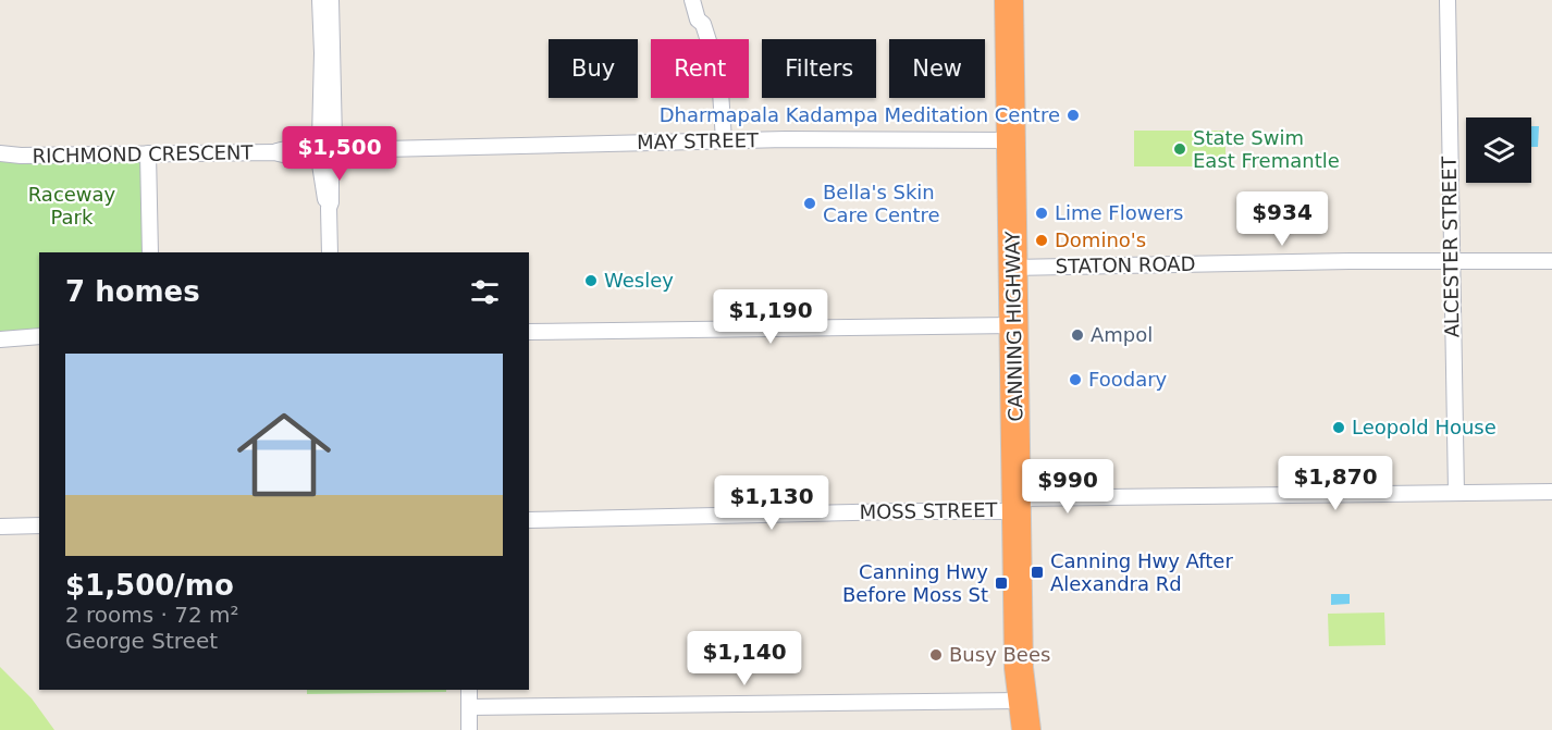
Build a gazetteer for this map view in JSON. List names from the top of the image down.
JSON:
{
  "streets": {
    "highway": ["CANNING HIGHWAY"],
    "street": [
      "MAY STREET",
      "RICHMOND CRESCENT",
      "ALCESTER STREET",
      "STATON ROAD",
      "MOSS STREET"
    ]
  },
  "crossings": [
    ["MAY STREET", "RICHMOND CRESCENT"],
    ["MAY STREET", "CANNING HIGHWAY"],
    ["ALCESTER STREET", "STATON ROAD"],
    ["ALCESTER STREET", "MOSS STREET"],
    ["STATON ROAD", "CANNING HIGHWAY"],
    ["CANNING HIGHWAY", "MOSS STREET"]
  ],
  "parks": ["Raceway Park"],
  "places": {
    "other": [
      "Dharmapala Kadampa Meditation Centre",
      "State Swim East Fremantle",
      "Bella's Skin Care Centre",
      "Lime Flowers",
      "Domino's",
      "Wesley",
      "Ampol",
      "Foodary",
      "Leopold House",
      "Busy Bees"
    ],
    "transit": ["Canning Hwy After Alexandra Rd", "Canning Hwy Before Moss St"]
  },
  "page": {
    "chip": [
      "Buy",
      "Rent",
      "Filters",
      "New"
    ],
    "price": [
      "$1,500",
      "$934",
      "$1,190",
      "$1,870",
      "$990",
      "$1,130",
      "$1,140"
    ],
    "heading": "7 homes",
    "list": [
      {
        "name": "$1,500/mo",
        "note": "2 rooms · 72 m² · George Street"
      }
    ]
  }
}
